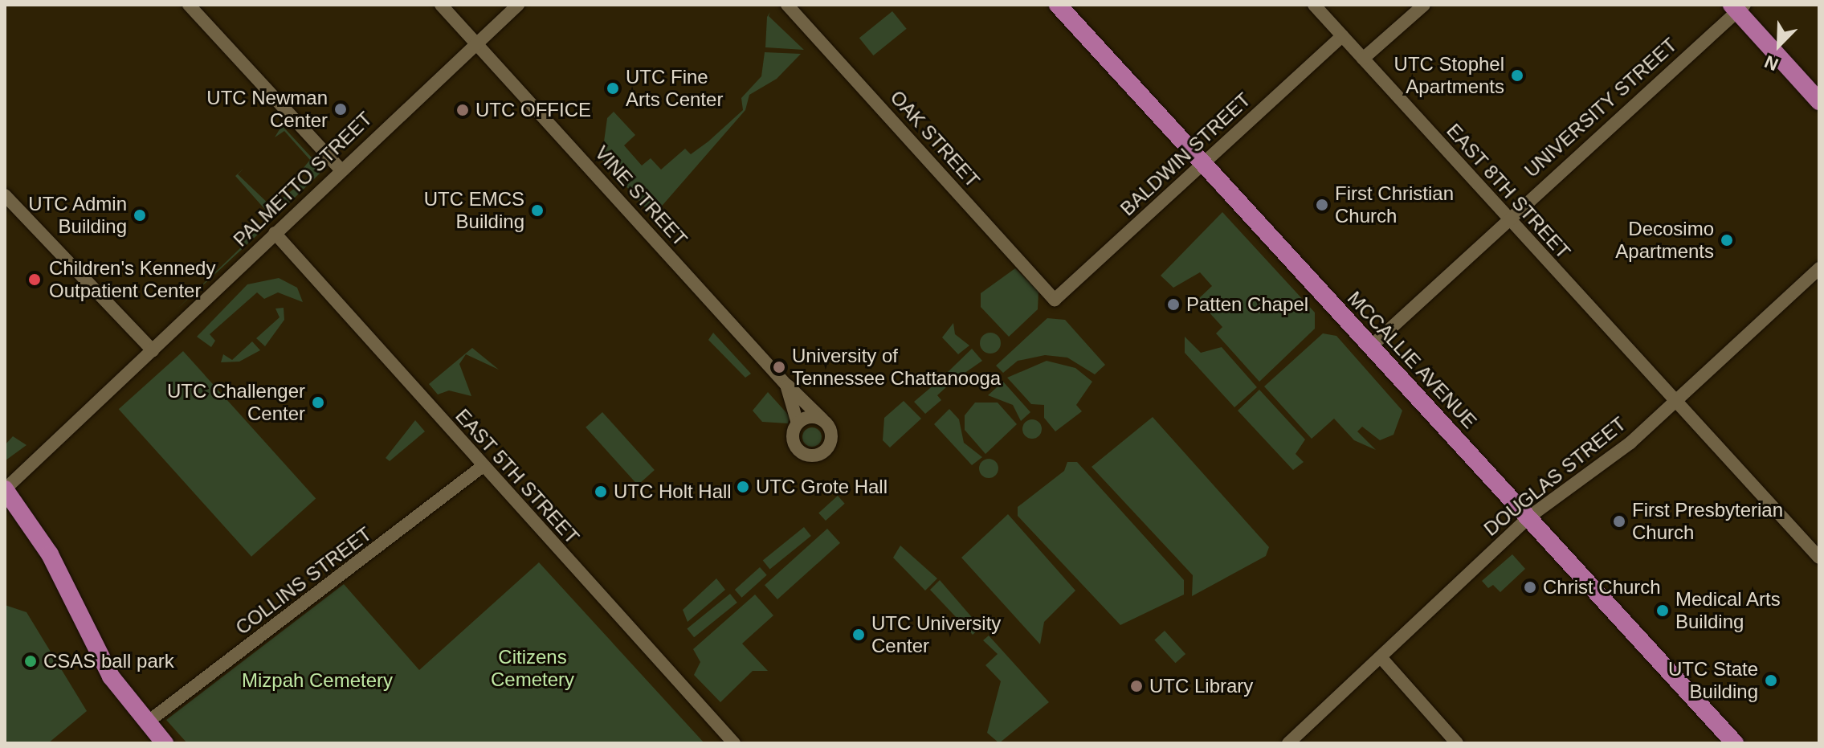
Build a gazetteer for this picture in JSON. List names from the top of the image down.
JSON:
{
  "streets": {
    "main road": ["MCCALLIE AVENUE"],
    "street": [
      "UNIVERSITY STREET",
      "OAK STREET",
      "BALDWIN STREET",
      "PALMETTO STREET",
      "EAST 8TH STREET",
      "VINE STREET",
      "EAST 5TH STREET",
      "DOUGLAS STREET",
      "COLLINS STREET"
    ]
  },
  "crossings": [
    ["UNIVERSITY STREET", "EAST 8TH STREET"],
    ["UNIVERSITY STREET", "MCCALLIE AVENUE"],
    ["OAK STREET", "BALDWIN STREET"],
    ["BALDWIN STREET", "EAST 8TH STREET"],
    ["BALDWIN STREET", "MCCALLIE AVENUE"],
    ["PALMETTO STREET", "VINE STREET"],
    ["PALMETTO STREET", "EAST 5TH STREET"],
    ["EAST 8TH STREET", "DOUGLAS STREET"],
    ["MCCALLIE AVENUE", "DOUGLAS STREET"],
    ["EAST 5TH STREET", "COLLINS STREET"]
  ],
  "parks": ["Citizens Cemetery", "Mizpah Cemetery"],
  "places": [
    "UTC Stophel Apartments",
    "UTC Fine Arts Center",
    "UTC Newman Center",
    "UTC OFFICE",
    "First Christian Church",
    "UTC EMCS Building",
    "UTC Admin Building",
    "Decosimo Apartments",
    "Children's Kennedy Outpatient Center",
    "Patten Chapel",
    "University of Tennessee Chattanooga",
    "UTC Challenger Center",
    "UTC Grote Hall",
    "UTC Holt Hall",
    "First Presbyterian Church",
    "Christ Church",
    "Medical Arts Building",
    "UTC University Center",
    "CSAS ball park",
    "UTC State Building",
    "UTC Library"
  ],
  "north": "bottom left"
}
